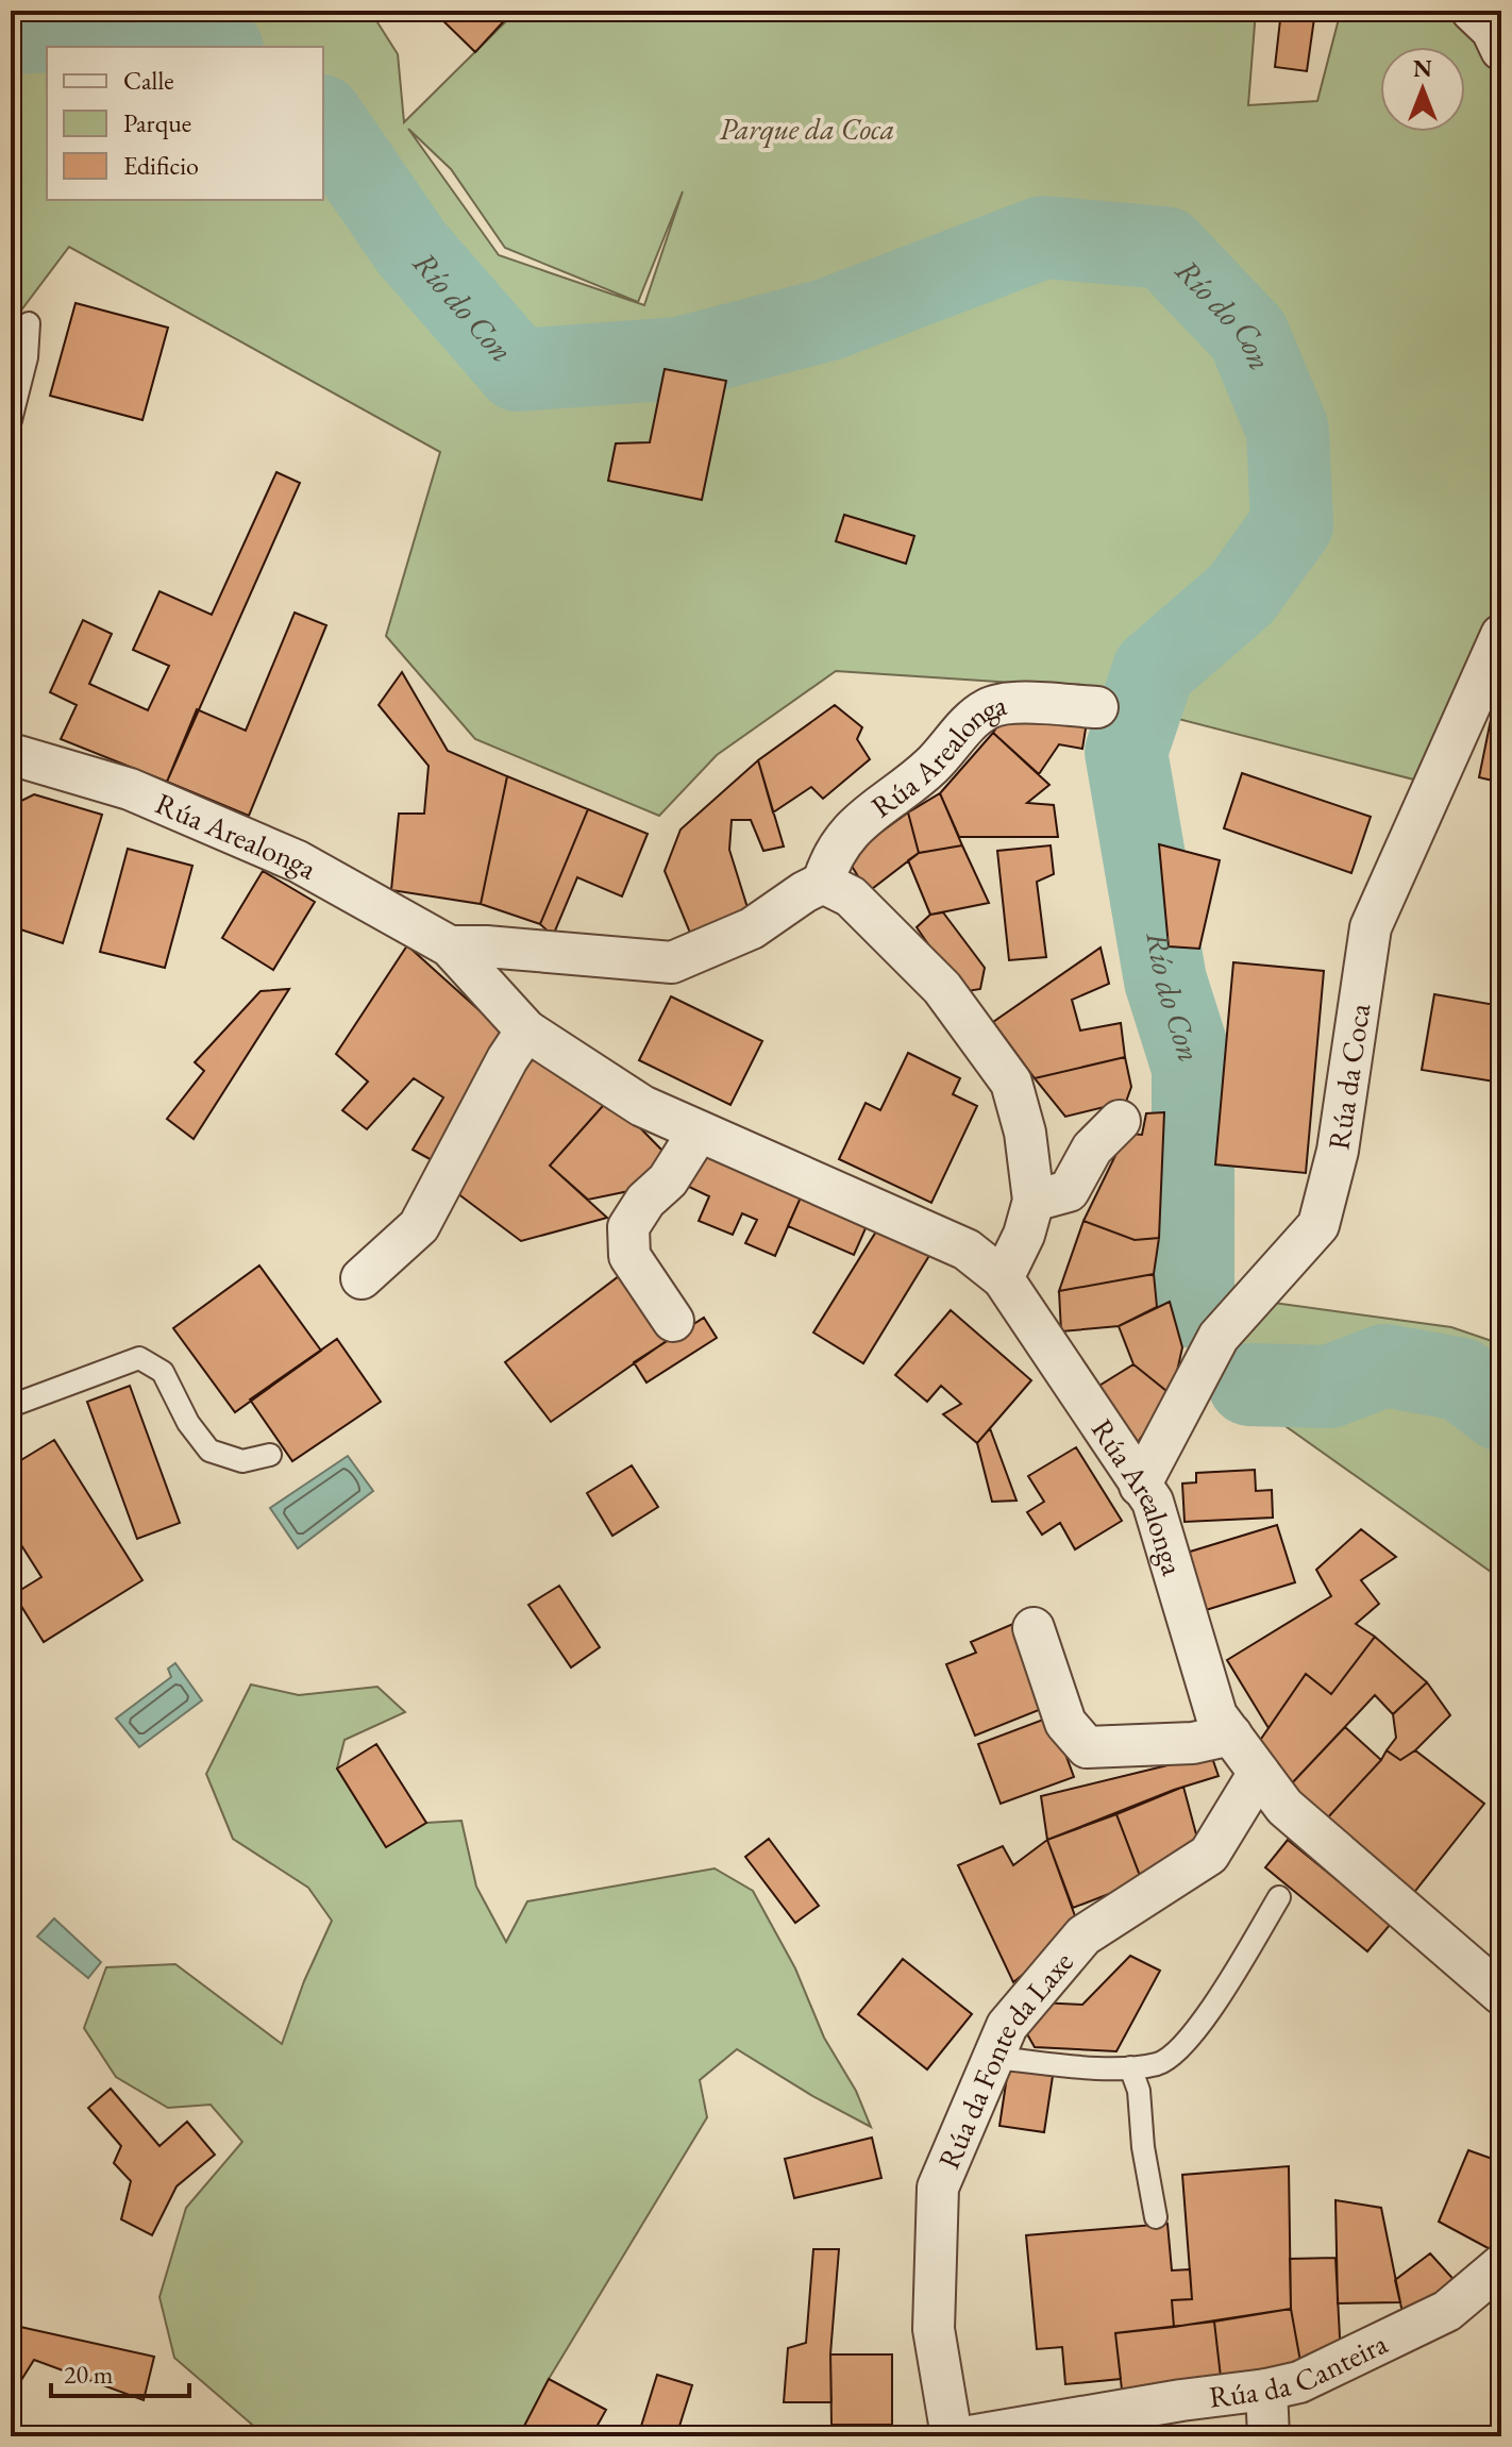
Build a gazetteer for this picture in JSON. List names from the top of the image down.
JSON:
{
  "streets": {
    "street": [
      "Rúa Arealonga",
      "Rúa da Coca",
      "Rúa da Fonte da Laxe",
      "Rúa da Canteira"
    ]
  },
  "crossings": [
    ["Rúa Arealonga", "Rúa da Coca"],
    ["Rúa Arealonga", "Rúa da Fonte da Laxe"]
  ],
  "water": ["Río do Con"],
  "parks": ["Parque da Coca"],
  "legend": ["Calle", "Parque", "Edificio"],
  "scale_bar": "20 m",
  "north": "top"
}
